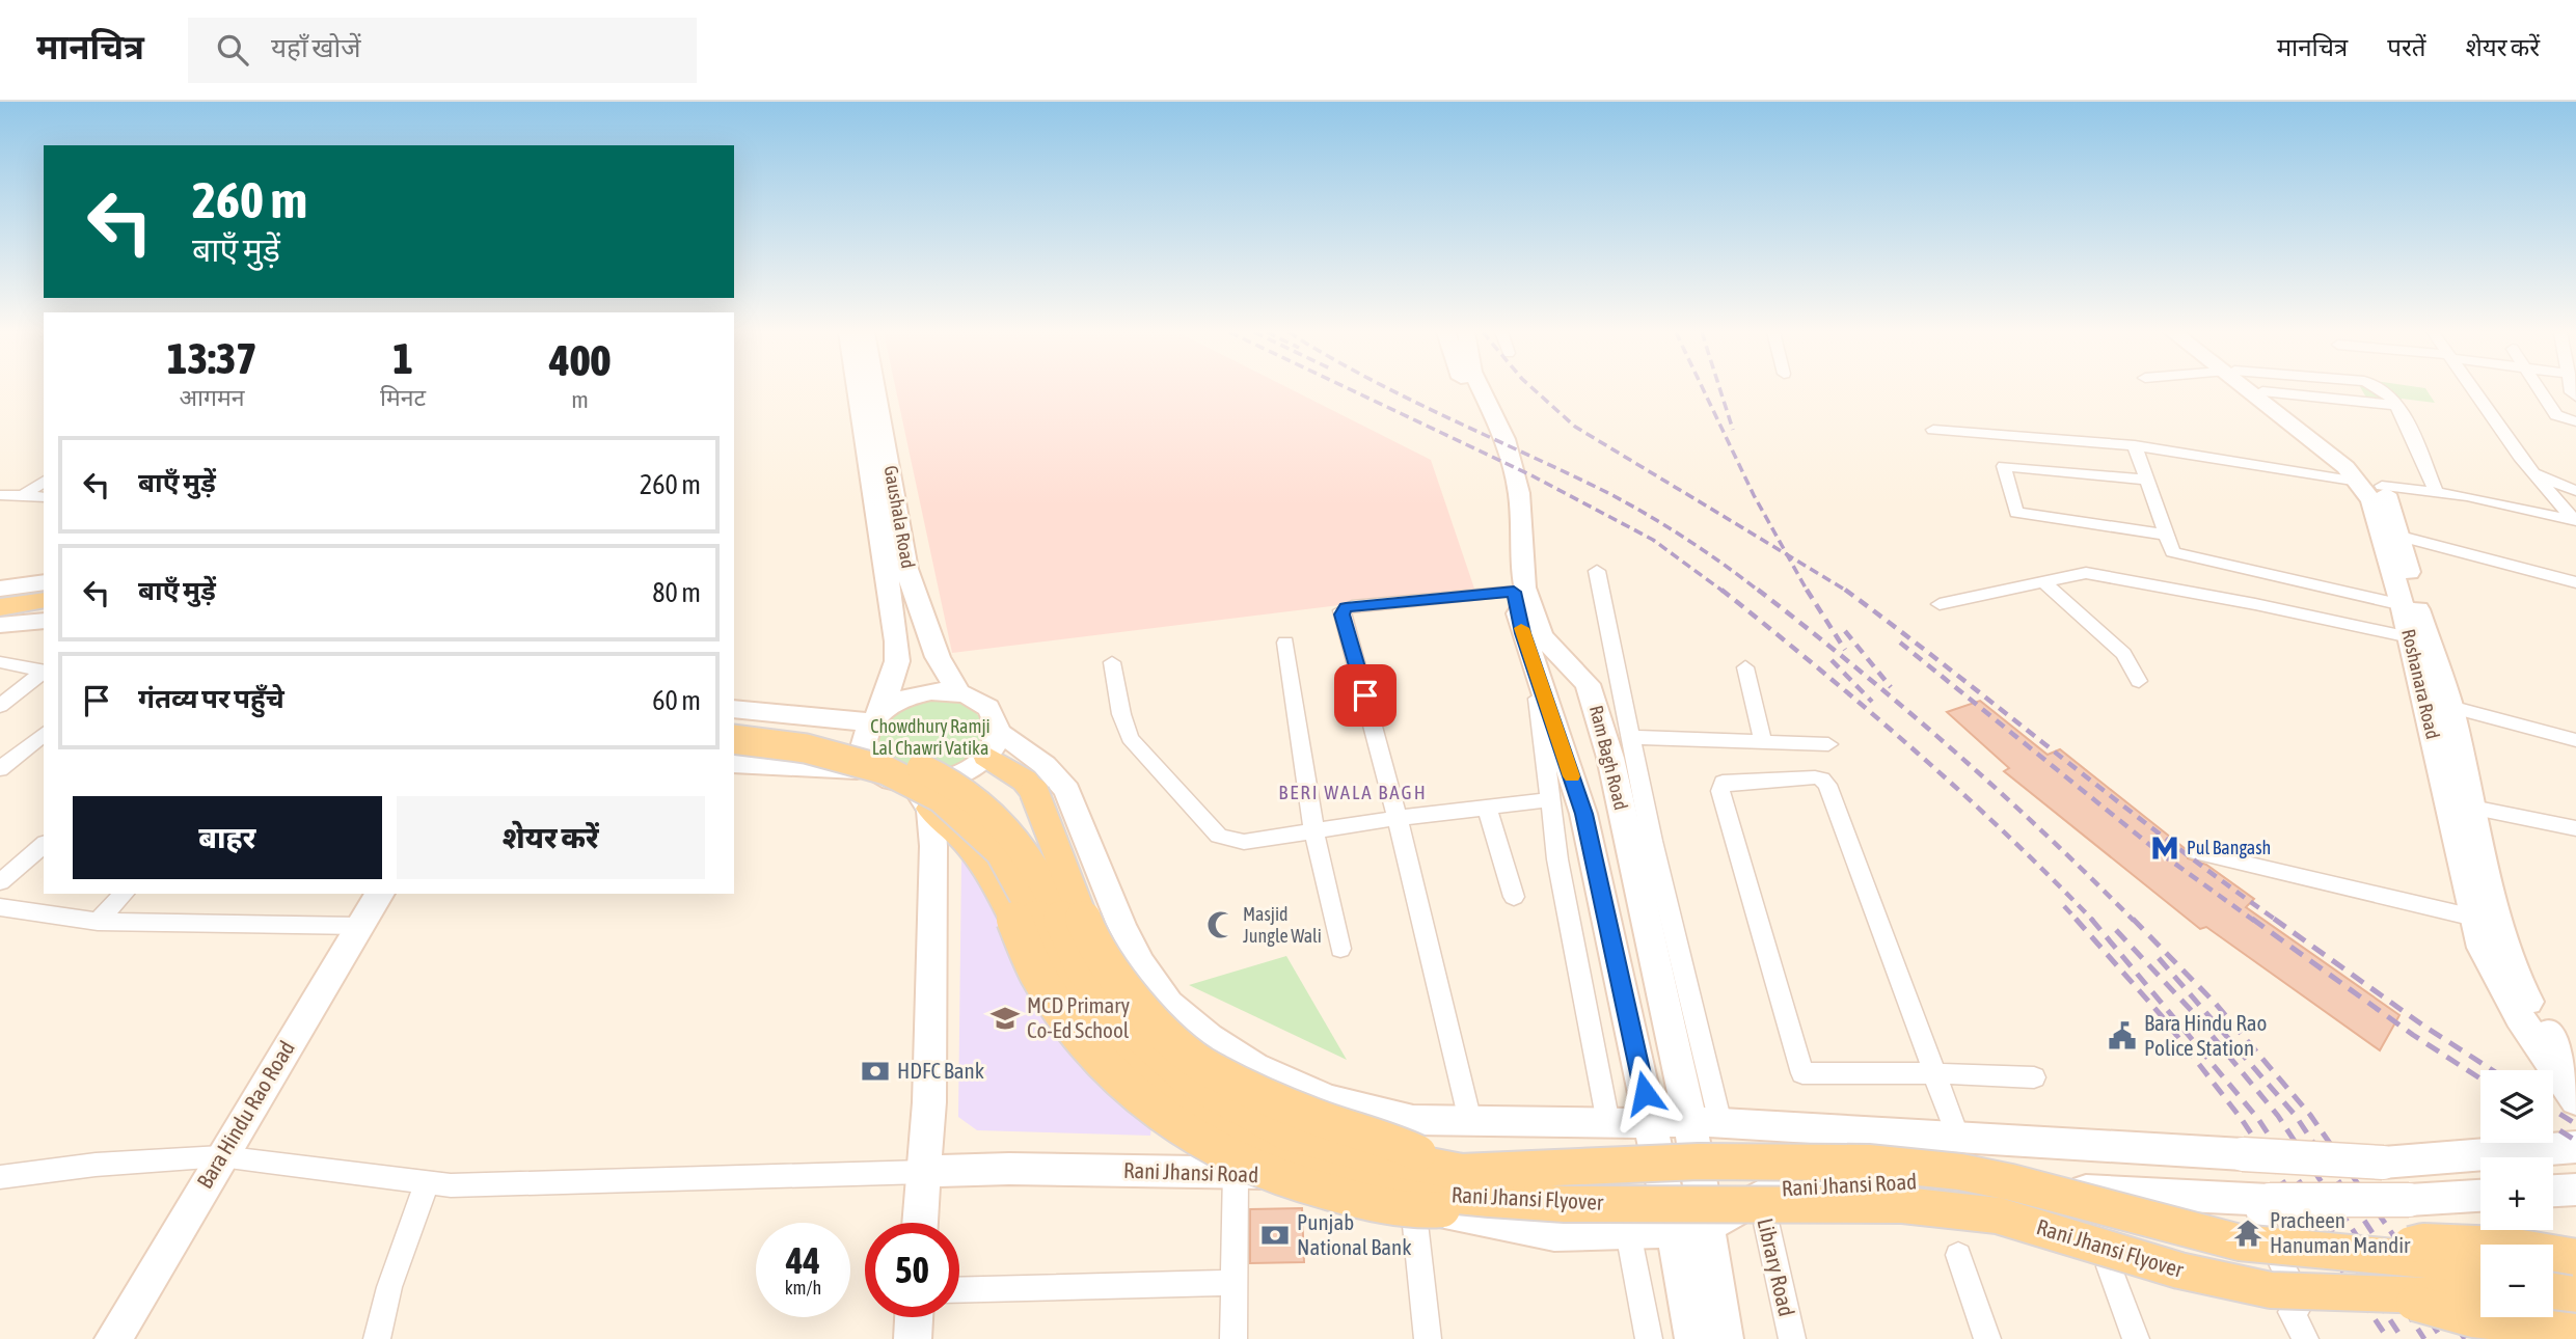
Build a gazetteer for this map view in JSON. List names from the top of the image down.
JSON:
{
  "streets": {
    "main road": [
      "Gaushala Road",
      "Roshanara Road",
      "Ram Bagh Road",
      "Bara Hindu Rao Road",
      "Rani Jhansi Road",
      "Rani Jhansi Flyover"
    ],
    "street": ["Library Road"]
  },
  "crossings": [
    ["Ram Bagh Road", "Rani Jhansi Road"],
    ["Rani Jhansi Road", "Library Road"]
  ],
  "districts": ["BERI WALA BAGH"],
  "parks": ["Chowdhury Ramji Lal Chawri Vatika"],
  "places": {
    "metro station": ["Pul Bangash"],
    "mosque": ["Masjid Jungle Wali"],
    "school or university": ["MCD Primary Co-Ed School"],
    "public building": ["Bara Hindu Rao Police Station"],
    "bank": ["HDFC Bank", "Punjab National Bank"],
    "temple": ["Pracheen Hanuman Mandir"]
  },
  "page": {
    "header": "मानचित्र",
    "search": "यहाँ खोजें",
    "nav": ["मानचित्र", "परतें", "शेयर करें"],
    "turn": ["260 m", "बाएँ मुड़ें"],
    "eta": [
      "13:37",
      "आगमन",
      "1",
      "मिनट",
      "400",
      "m"
    ],
    "list": [
      {
        "name": "बाएँ मुड़ें",
        "value": "260 m"
      },
      {
        "name": "बाएँ मुड़ें",
        "value": "80 m"
      },
      {
        "name": "गंतव्य पर पहुँचे",
        "value": "60 m"
      }
    ],
    "buttons": ["बाहर", "शेयर करें"],
    "map_buttons": ["+", "−"],
    "speed": "44 km/h",
    "limit": "50"
  }
}
